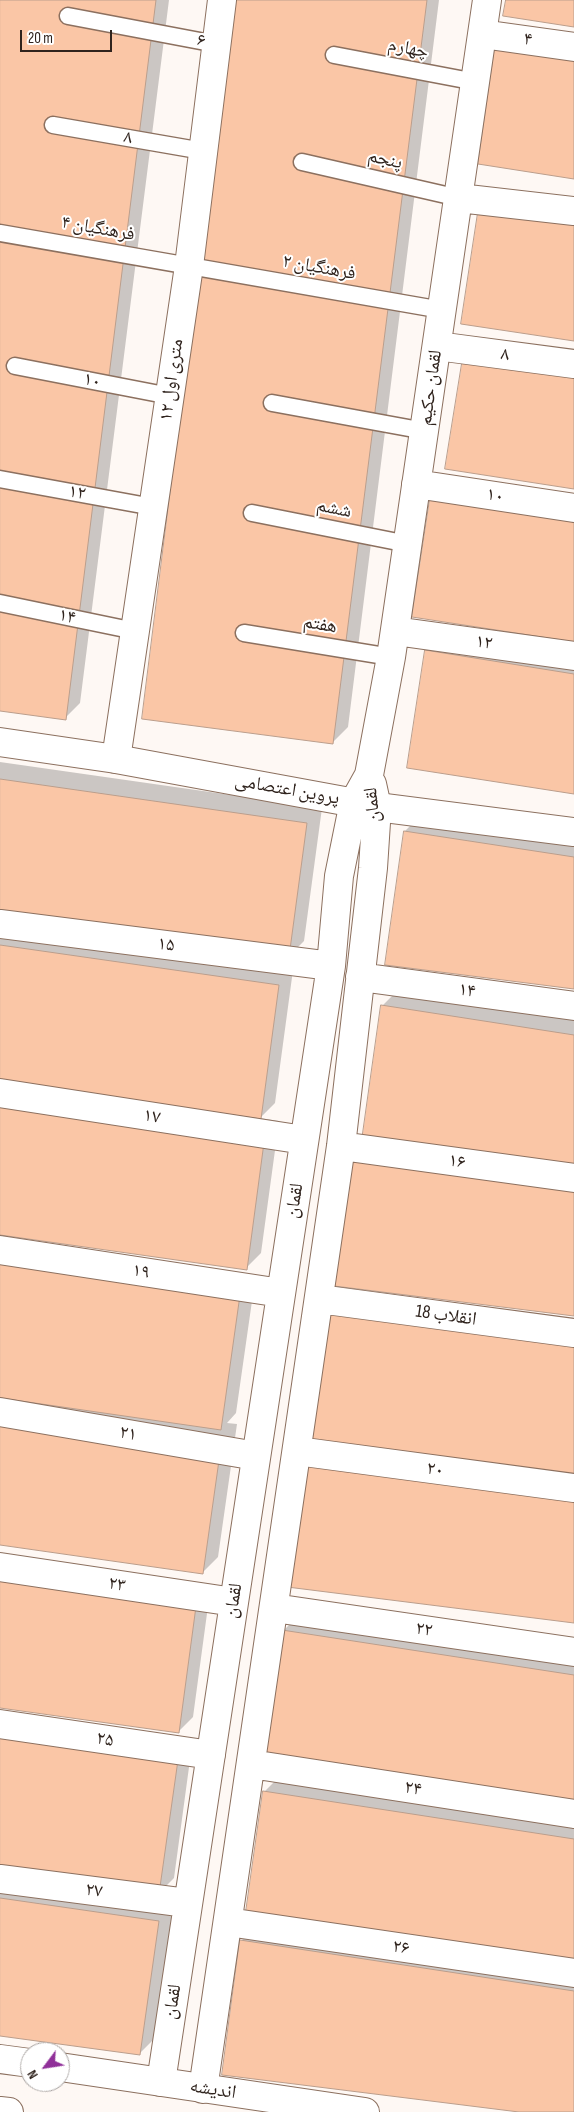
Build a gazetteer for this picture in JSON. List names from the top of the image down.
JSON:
{
  "streets": {
    "street": [
      "۴",
      "۸",
      "۱۲ متری اول",
      "۱۰",
      "لقمان حکیم",
      "۱۲",
      "۱۴",
      "پروین اعتصامی",
      "لقمان",
      "۱۵",
      "۱۷",
      "۱۶",
      "۱۹",
      "انقلاب 18",
      "۲۱",
      "۲۰",
      "۲۳",
      "۲۲",
      "۲۵",
      "۲۴",
      "۲۷",
      "۲۶",
      "اندیشه"
    ],
    "lane": [
      "۶",
      "چهارم",
      "پنجم",
      "فرهنگیان ۴",
      "فرهنگیان ۲",
      "ششم",
      "هفتم"
    ]
  },
  "crossings": [
    ["۴", "لقمان حکیم"],
    ["۶", "۱۲ متری اول"],
    ["چهارم", "لقمان حکیم"],
    ["۸", "۱۲ متری اول"],
    ["۸", "لقمان حکیم"],
    ["پنجم", "لقمان حکیم"],
    ["فرهنگیان ۴", "فرهنگیان ۲"],
    ["فرهنگیان ۴", "۱۲ متری اول"],
    ["فرهنگیان ۲", "۱۲ متری اول"],
    ["فرهنگیان ۲", "لقمان حکیم"],
    ["۱۲ متری اول", "۱۰"],
    ["۱۲ متری اول", "۱۲"],
    ["۱۲ متری اول", "۱۴"],
    ["۱۲ متری اول", "پروین اعتصامی"],
    ["۱۰", "لقمان حکیم"],
    ["لقمان حکیم", "۱۲"],
    ["لقمان حکیم", "ششم"],
    ["لقمان حکیم", "هفتم"],
    ["لقمان حکیم", "لقمان"],
    ["۱۴", "لقمان"],
    ["پروین اعتصامی", "لقمان"],
    ["لقمان", "۱۵"],
    ["لقمان", "۱۷"],
    ["لقمان", "۱۶"],
    ["لقمان", "۱۹"],
    ["لقمان", "انقلاب 18"],
    ["لقمان", "۲۱"],
    ["لقمان", "۲۰"],
    ["لقمان", "۲۳"],
    ["لقمان", "۲۲"],
    ["لقمان", "۲۵"],
    ["لقمان", "۲۴"],
    ["لقمان", "۲۷"],
    ["لقمان", "۲۶"],
    ["لقمان", "اندیشه"]
  ],
  "scale_bar": "20 m",
  "north": "bottom left"
}
